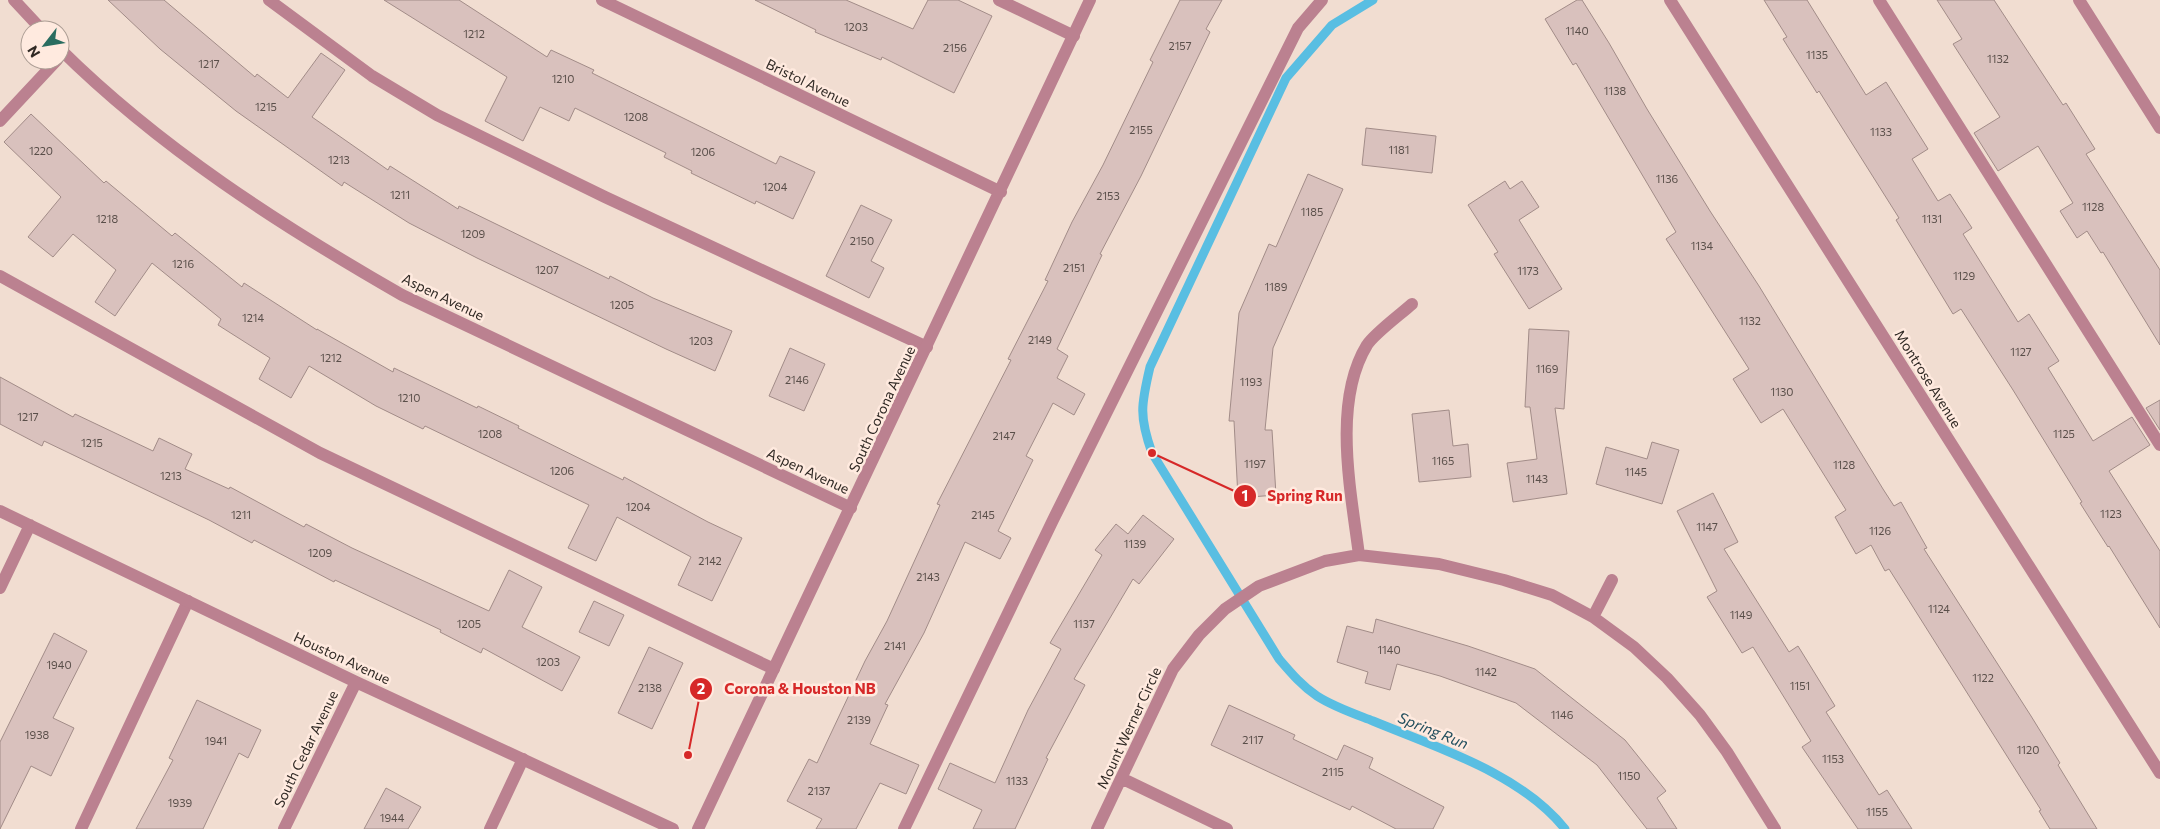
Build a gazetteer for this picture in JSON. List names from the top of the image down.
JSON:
{
  "streets": {
    "street": [
      "Bristol Avenue",
      "Aspen Avenue",
      "Montrose Avenue",
      "South Corona Avenue",
      "Houston Avenue",
      "Mount Werner Circle",
      "South Cedar Avenue"
    ]
  },
  "crossings": [
    ["Bristol Avenue", "South Corona Avenue"],
    ["Aspen Avenue", "South Corona Avenue"],
    ["Houston Avenue", "South Cedar Avenue"]
  ],
  "water": ["Spring Run"],
  "places": ["Spring Run", "Corona & Houston NB"],
  "house_numbers": [
    "1203",
    "1140",
    "1212",
    "2157",
    "2156",
    "1135",
    "1132",
    "1217",
    "1210",
    "1138",
    "1215",
    "1208",
    "2155",
    "1133",
    "1181",
    "1220",
    "1206",
    "1213",
    "1136",
    "1204",
    "1211",
    "2153",
    "1128",
    "1185",
    "1218",
    "1131",
    "1209",
    "2150",
    "1134",
    "1216",
    "2151",
    "1207",
    "1173",
    "1129",
    "1189",
    "1205",
    "1214",
    "1132",
    "2149",
    "1203",
    "1127",
    "1212",
    "1169",
    "2146",
    "1193",
    "1130",
    "1210",
    "1217",
    "1208",
    "1125",
    "2147",
    "1215",
    "1165",
    "1197",
    "1128",
    "1206",
    "1145",
    "1213",
    "1143",
    "1204",
    "1123",
    "1211",
    "2145",
    "1147",
    "1126",
    "1139",
    "1209",
    "2142",
    "2143",
    "1124",
    "1149",
    "1205",
    "1137",
    "2141",
    "1140",
    "1203",
    "1940",
    "1142",
    "1122",
    "1151",
    "2138",
    "1146",
    "2139",
    "1938",
    "2117",
    "1941",
    "1120",
    "1153",
    "2115",
    "1150",
    "1133",
    "2137",
    "1939",
    "1155",
    "1944"
  ],
  "north": "bottom left"
}
